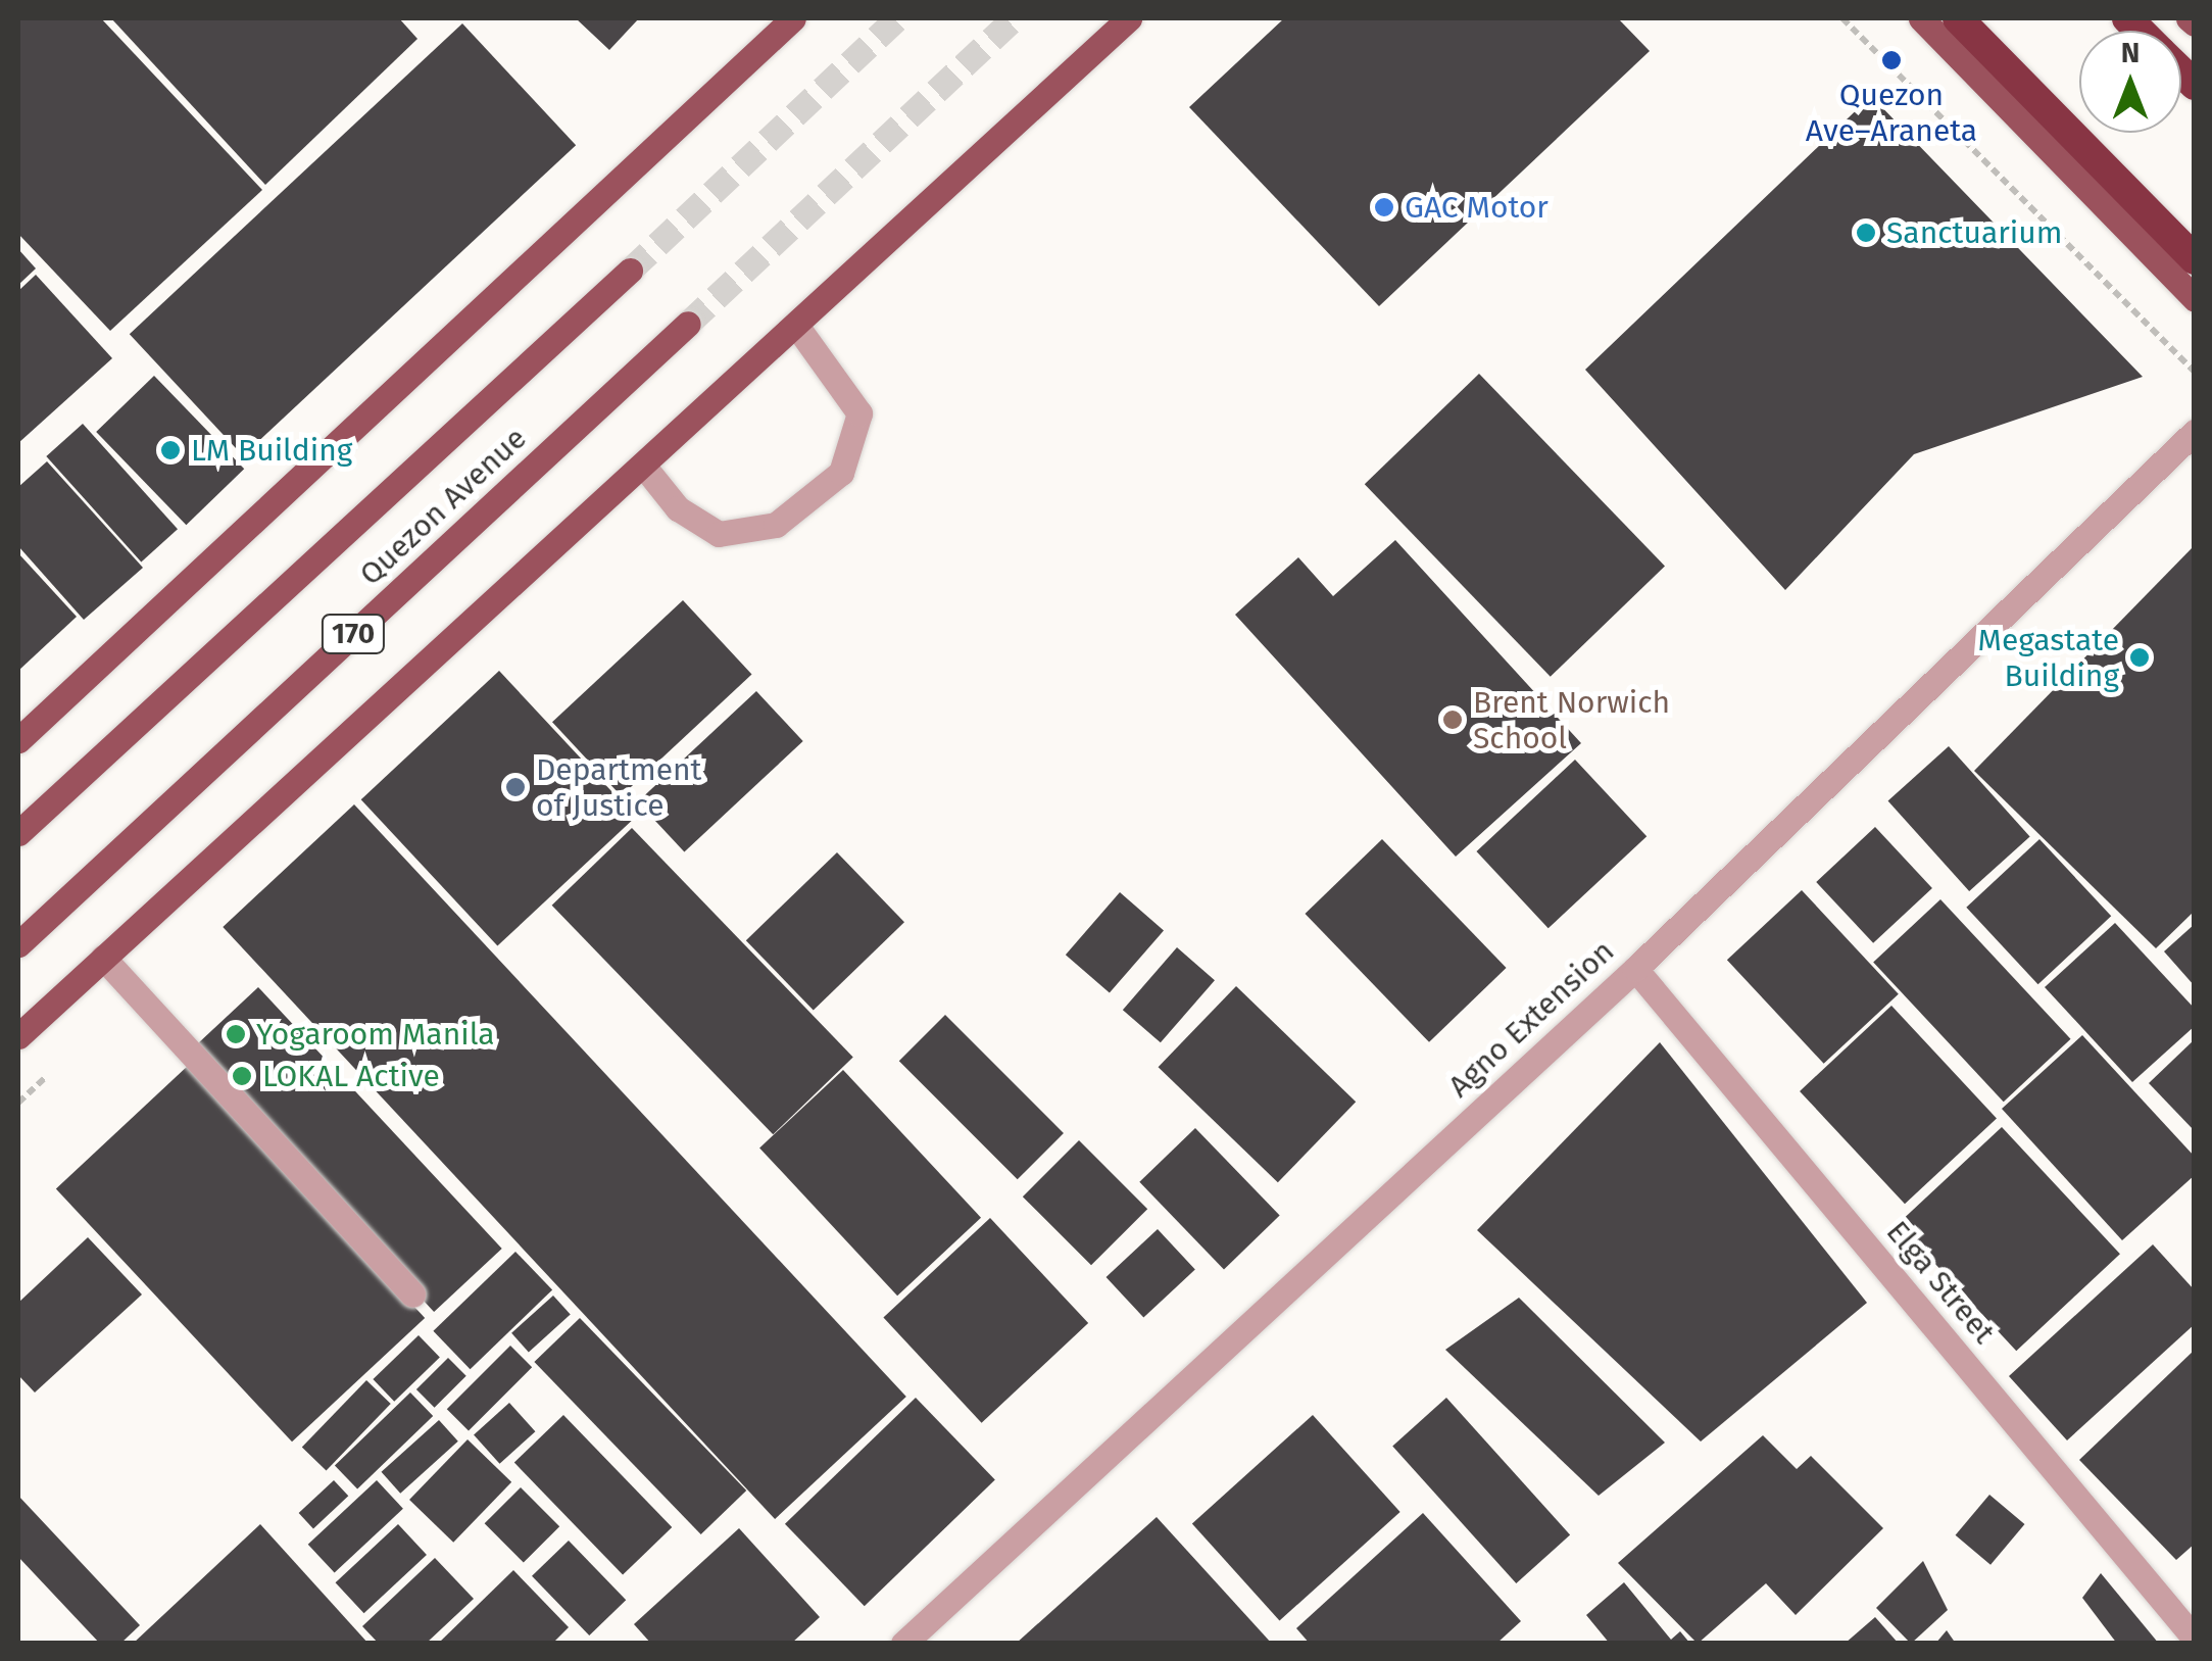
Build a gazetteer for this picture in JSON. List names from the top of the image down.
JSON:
{
  "streets": {
    "main road": ["Quezon Avenue", "170"],
    "street": ["Agno Extension", "Elga Street"]
  },
  "crossings": [
    ["Agno Extension", "Elga Street"]
  ],
  "places": [
    "Quezon Ave–Araneta",
    "GAC Motor",
    "Sanctuarium",
    "LM Building",
    "Megastate Building",
    "Brent Norwich School",
    "Department of Justice",
    "Yogaroom Manila",
    "LOKAL Active"
  ],
  "north": "top"
}
